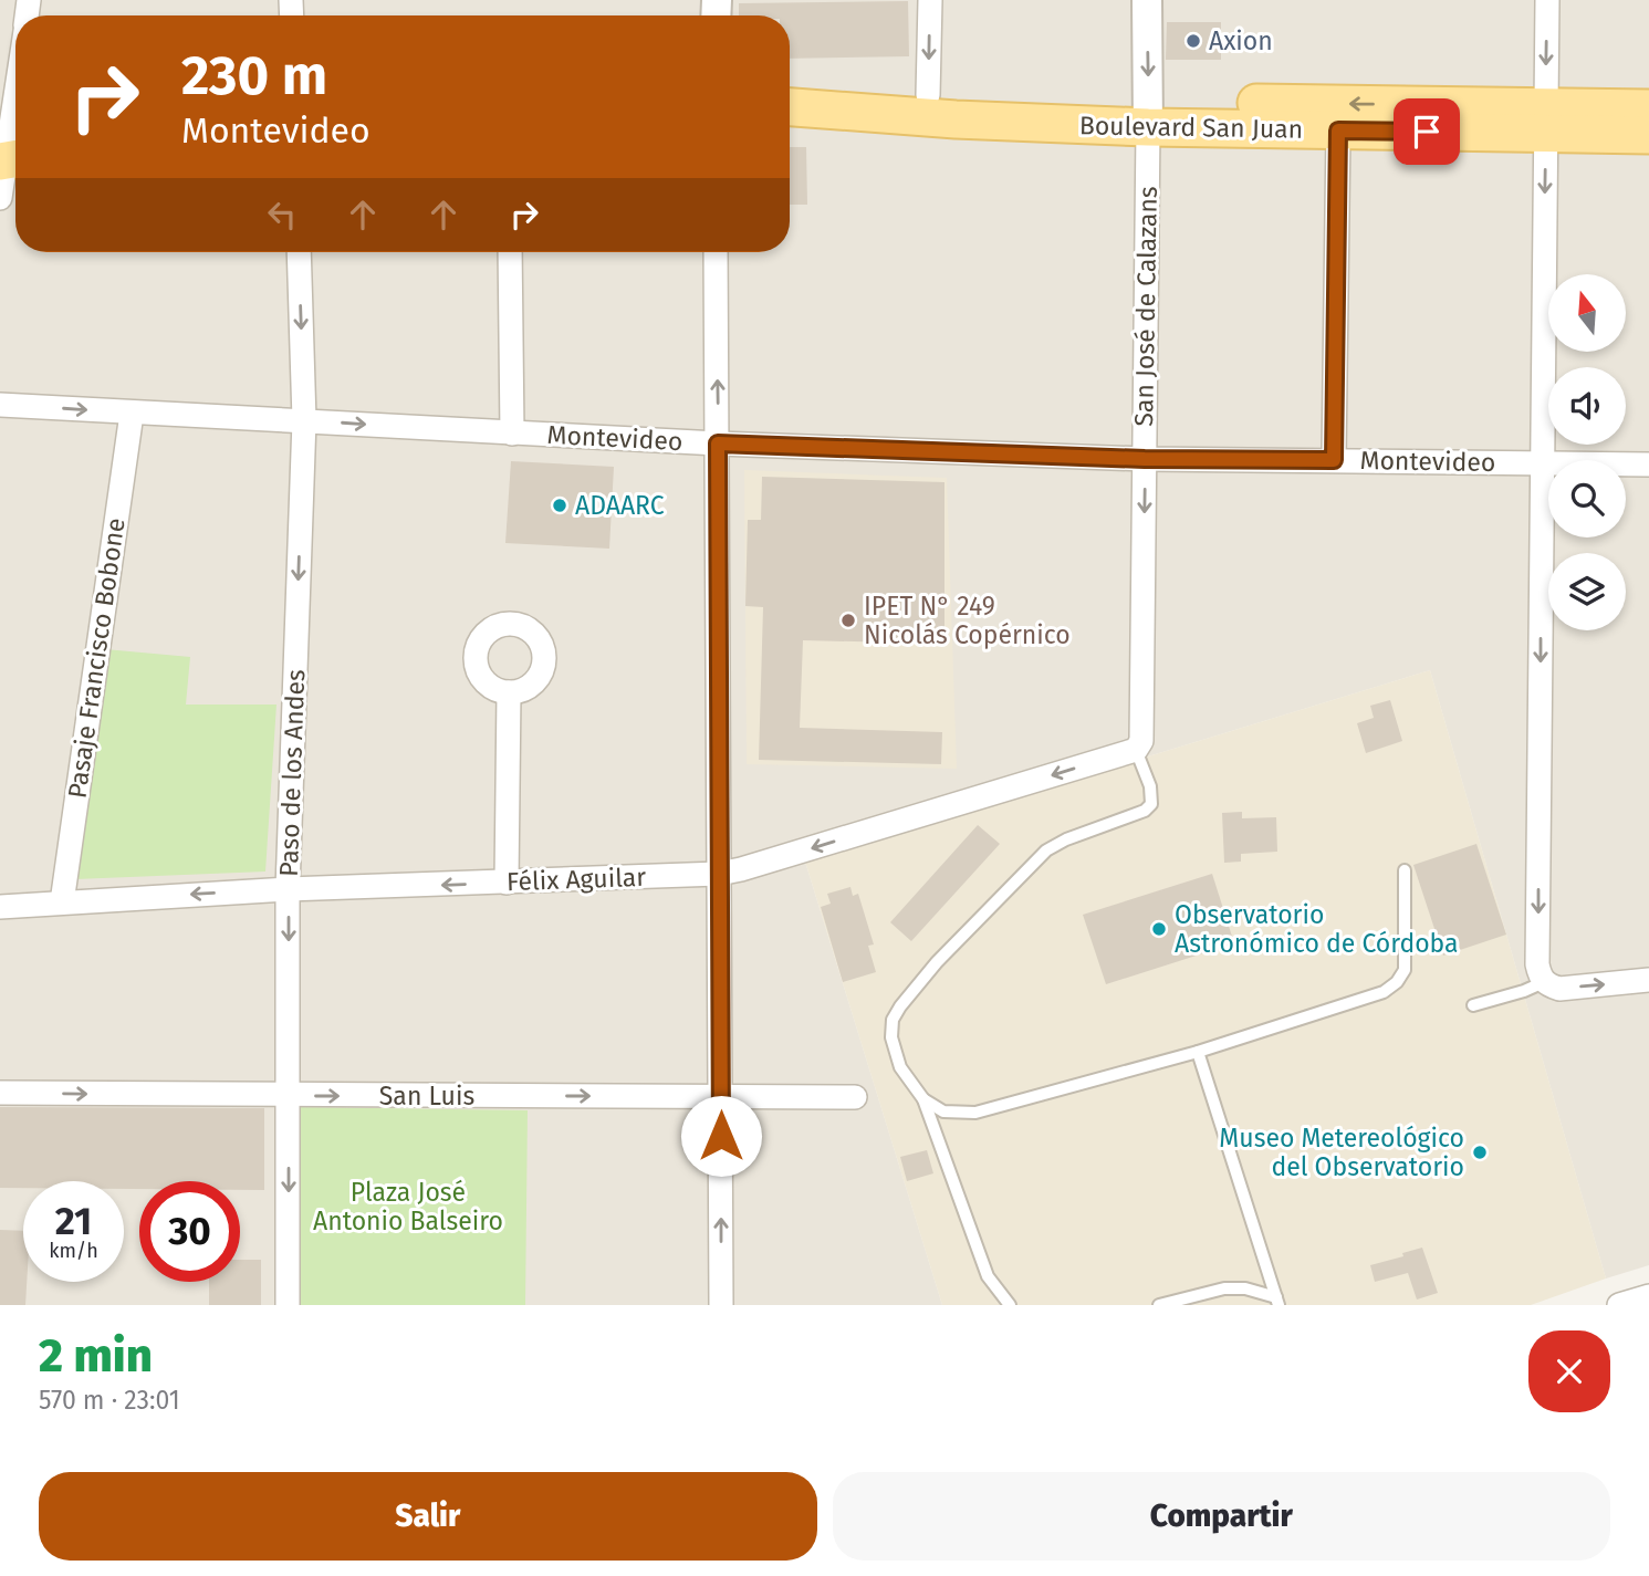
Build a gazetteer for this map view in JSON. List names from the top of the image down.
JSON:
{
  "streets": {
    "main road": ["Boulevard San Juan"],
    "street": [
      "San José de Calazans",
      "Montevideo",
      "Pasaje Francisco Bobone",
      "Paso de los Andes",
      "Félix Aguilar",
      "San Luis"
    ]
  },
  "crossings": [
    ["Boulevard San Juan", "San José de Calazans"],
    ["San José de Calazans", "Montevideo"],
    ["San José de Calazans", "Félix Aguilar"],
    ["Montevideo", "Pasaje Francisco Bobone"],
    ["Montevideo", "Paso de los Andes"],
    ["Pasaje Francisco Bobone", "Félix Aguilar"],
    ["Paso de los Andes", "Félix Aguilar"],
    ["Paso de los Andes", "San Luis"]
  ],
  "one_way": [
    "San José de Calazans",
    "Paso de los Andes",
    "Félix Aguilar",
    "San Luis"
  ],
  "parks": ["Plaza José Antonio Balseiro"],
  "places": [
    "Axion",
    "ADAARC",
    "IPET N° 249 Nicolás Copérnico",
    "Observatorio Astronómico de Córdoba",
    "Museo Metereológico del Observatorio"
  ],
  "north": "top",
  "page": {
    "turn": ["230 m", "Montevideo"],
    "speed": "21 km/h",
    "limit": "30",
    "heading": ["2 min", "570 m · 23:01"],
    "buttons": ["Salir", "Compartir"]
  }
}
